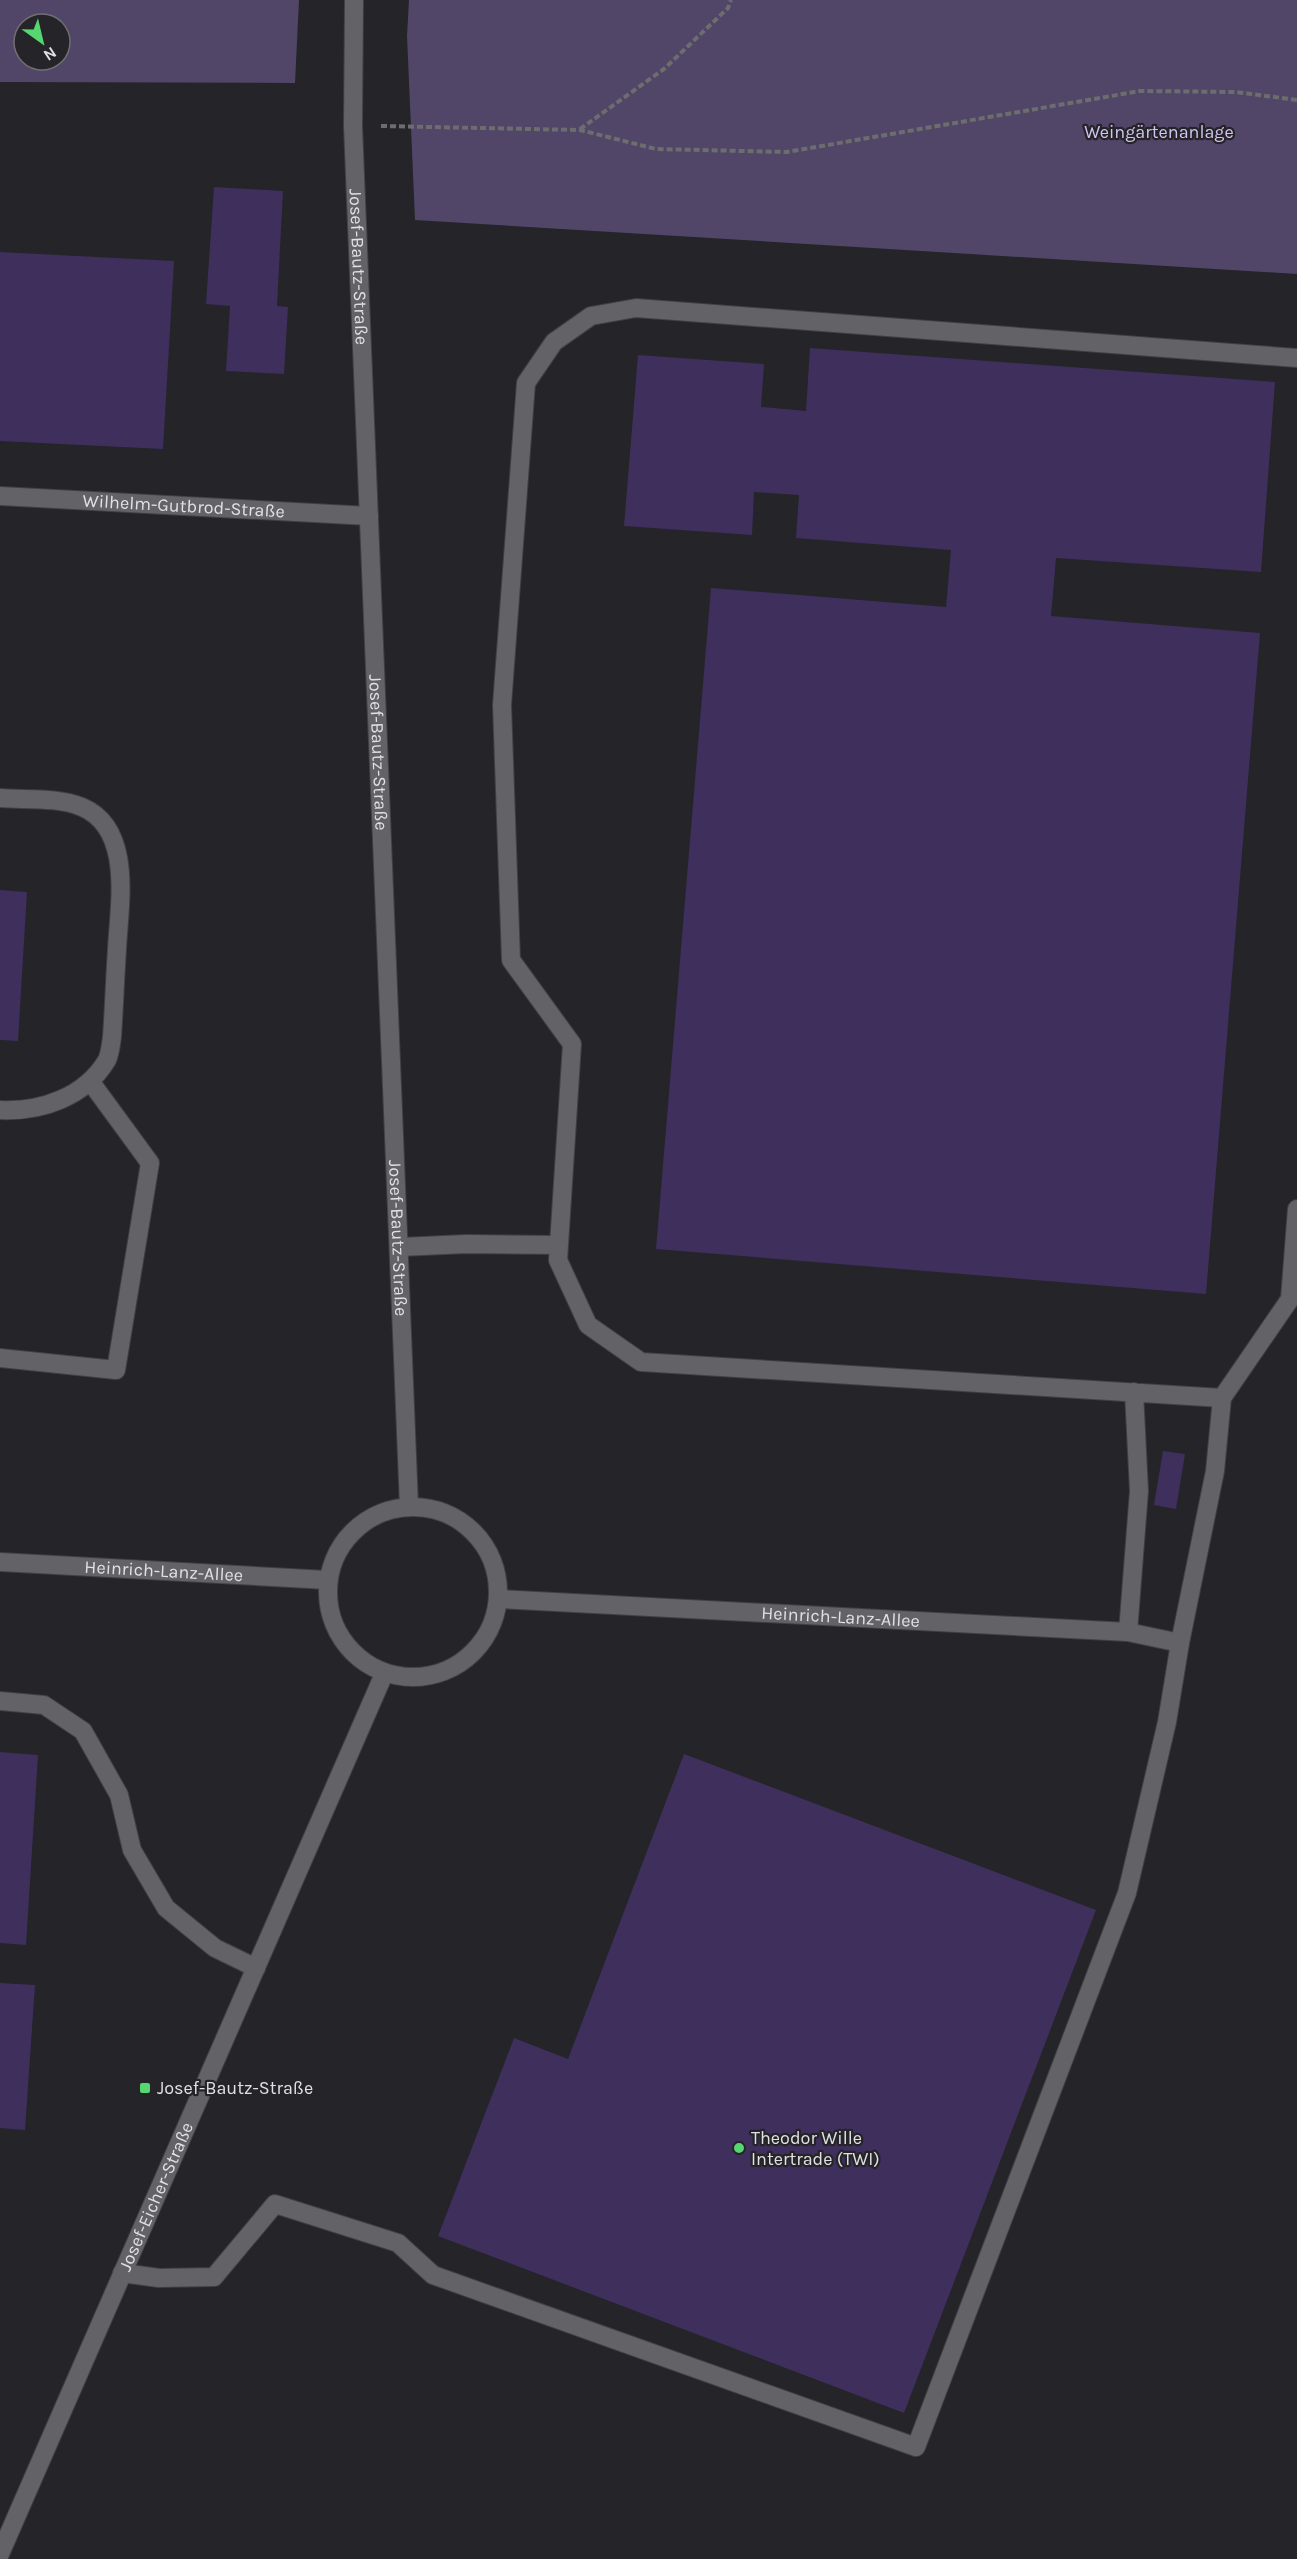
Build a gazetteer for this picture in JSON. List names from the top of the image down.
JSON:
{
  "streets": {
    "street": [
      "Josef-Bautz-Straße",
      "Wilhelm-Gutbrod-Straße",
      "Heinrich-Lanz-Allee",
      "Josef-Eicher-Straße"
    ]
  },
  "crossings": [
    ["Josef-Bautz-Straße", "Wilhelm-Gutbrod-Straße"],
    ["Josef-Bautz-Straße", "Heinrich-Lanz-Allee"],
    ["Josef-Bautz-Straße", "Josef-Eicher-Straße"],
    ["Heinrich-Lanz-Allee", "Josef-Eicher-Straße"]
  ],
  "parks": ["Weingärtenanlage"],
  "places": {
    "transit": ["Josef-Bautz-Straße"],
    "other": ["Theodor Wille Intertrade (TWI)"]
  },
  "north": "bottom right"
}
